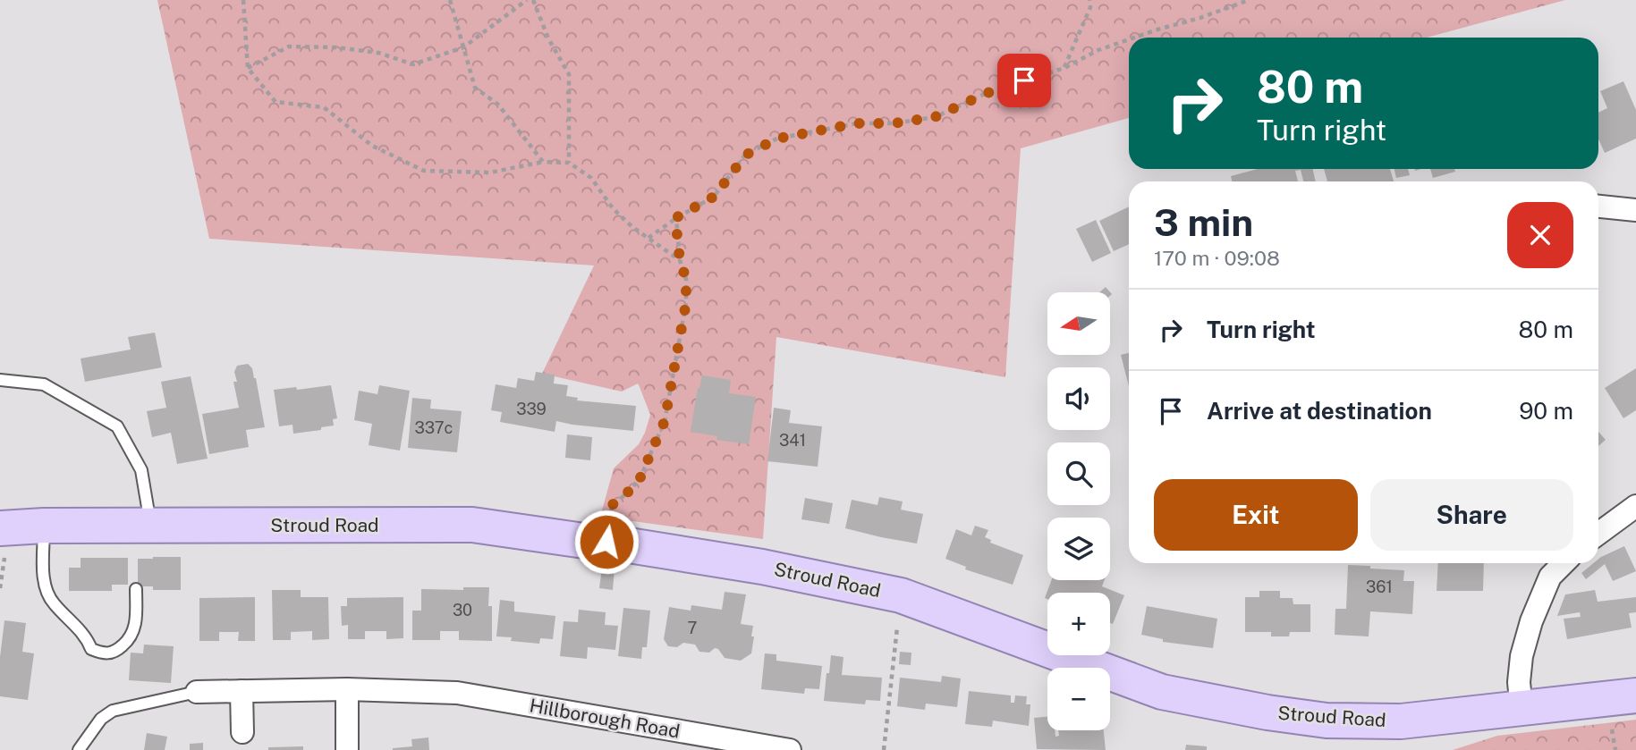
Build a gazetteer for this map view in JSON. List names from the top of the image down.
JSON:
{
  "streets": {
    "main road": ["Stroud Road"],
    "street": ["Hillborough Road"]
  },
  "house_numbers": [
    "339",
    "337c",
    "341",
    "361",
    "30",
    "7"
  ],
  "north": "left",
  "page": {
    "turn": ["80 m", "Turn right"],
    "heading": ["3 min", "170 m · 09:08"],
    "list": [
      {
        "name": "Turn right",
        "value": "80 m"
      },
      {
        "name": "Arrive at destination",
        "value": "90 m"
      }
    ],
    "map_buttons": ["+", "−"],
    "buttons": ["Exit", "Share"]
  }
}
